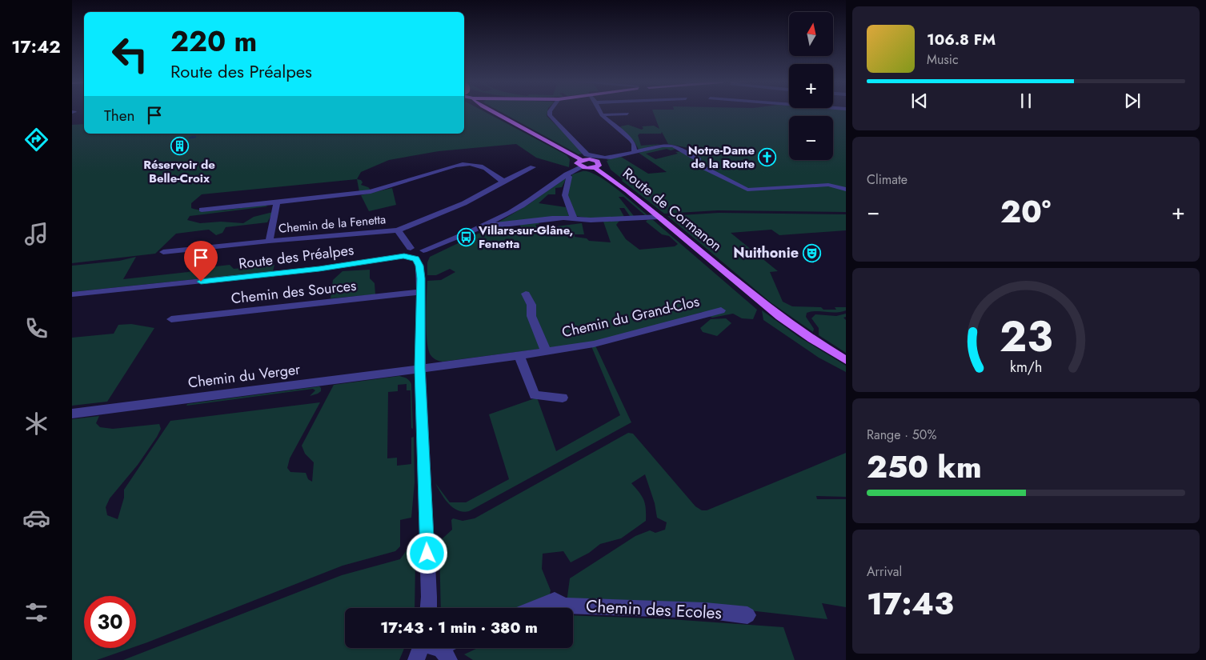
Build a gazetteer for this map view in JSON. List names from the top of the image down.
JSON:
{
  "streets": {
    "main road": ["Route de Cormanon"],
    "street": [
      "Chemin de la Fenetta",
      "Route des Préalpes",
      "Chemin des Sources",
      "Chemin du Grand-Clos",
      "Chemin du Verger",
      "Chemin des Ecoles"
    ]
  },
  "crossings": [
    ["Route de Cormanon", "Route des Préalpes"],
    ["Chemin de la Fenetta", "Route des Préalpes"],
    ["Chemin de la Fenetta", "Chemin des Sources"],
    ["Chemin de la Fenetta", "Chemin du Grand-Clos"],
    ["Chemin de la Fenetta", "Chemin du Verger"],
    ["Chemin du Grand-Clos", "Chemin du Verger"]
  ],
  "places": {
    "building": ["Réservoir de Belle-Croix"],
    "church": ["Notre-Dame de la Route"],
    "bus stop": ["Villars-sur-Glâne, Fenetta"],
    "theatre": ["Nuithonie"]
  },
  "north": "top",
  "page": {
    "tabs": "17:42",
    "map_buttons": ["+", "−"],
    "turn": ["220 m", "Route des Préalpes"],
    "song": ["106.8 FM", "Music"],
    "then": "Then",
    "tile": [
      "Climate",
      ["Range · 50%", "250 km"],
      ["Arrival", "17:43"]
    ],
    "heat": ["−", "20°", "+"],
    "limit": "30",
    "trip": "17:43 · 1 min · 380 m",
    "gauge": ["23", "km/h"]
  }
}
